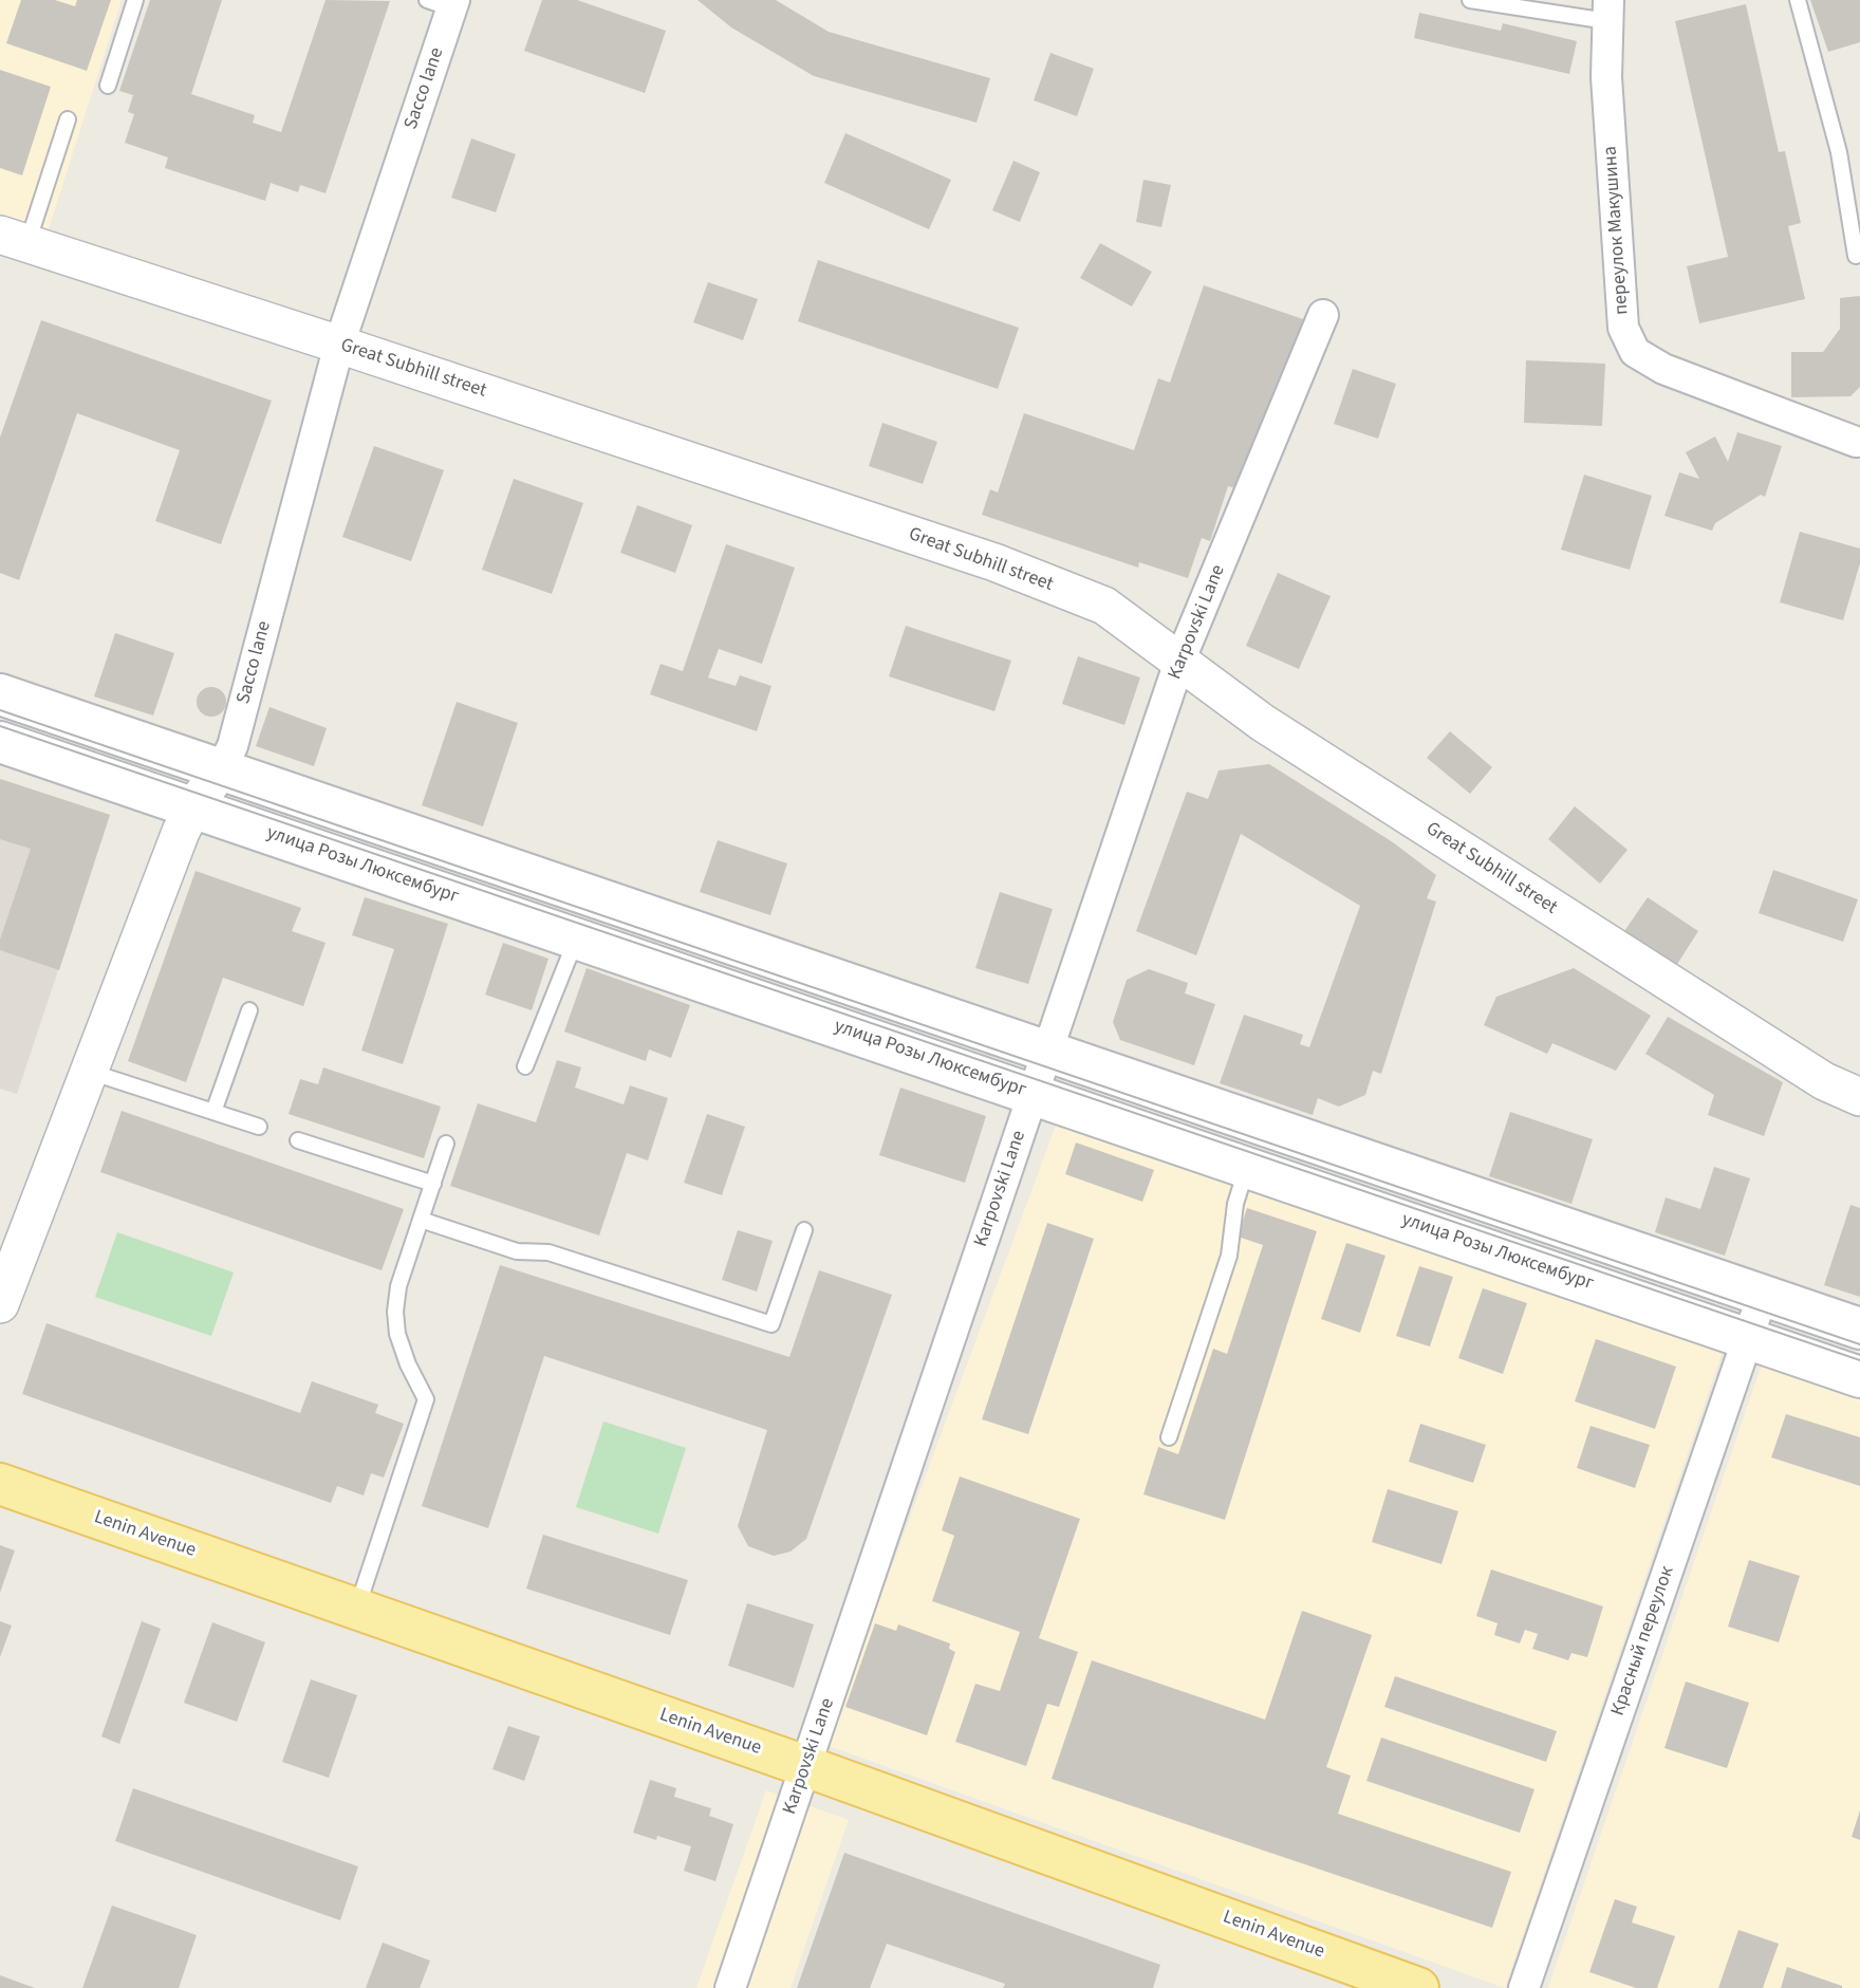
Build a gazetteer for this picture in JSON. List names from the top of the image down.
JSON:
{
  "streets": {
    "main road": ["улица Розы Люксембург", "Lenin Avenue"],
    "street": [
      "Sacco lane",
      "переулок Макушина",
      "Great Subhill street",
      "Karpovski Lane",
      "Красный переулок"
    ]
  },
  "crossings": [
    ["Sacco lane", "Great Subhill street"],
    ["Sacco lane", "улица Розы Люксембург"],
    ["Great Subhill street", "Karpovski Lane"],
    ["Karpovski Lane", "улица Розы Люксембург"],
    ["Karpovski Lane", "Lenin Avenue"],
    ["улица Розы Люксембург", "Красный переулок"]
  ]
}
